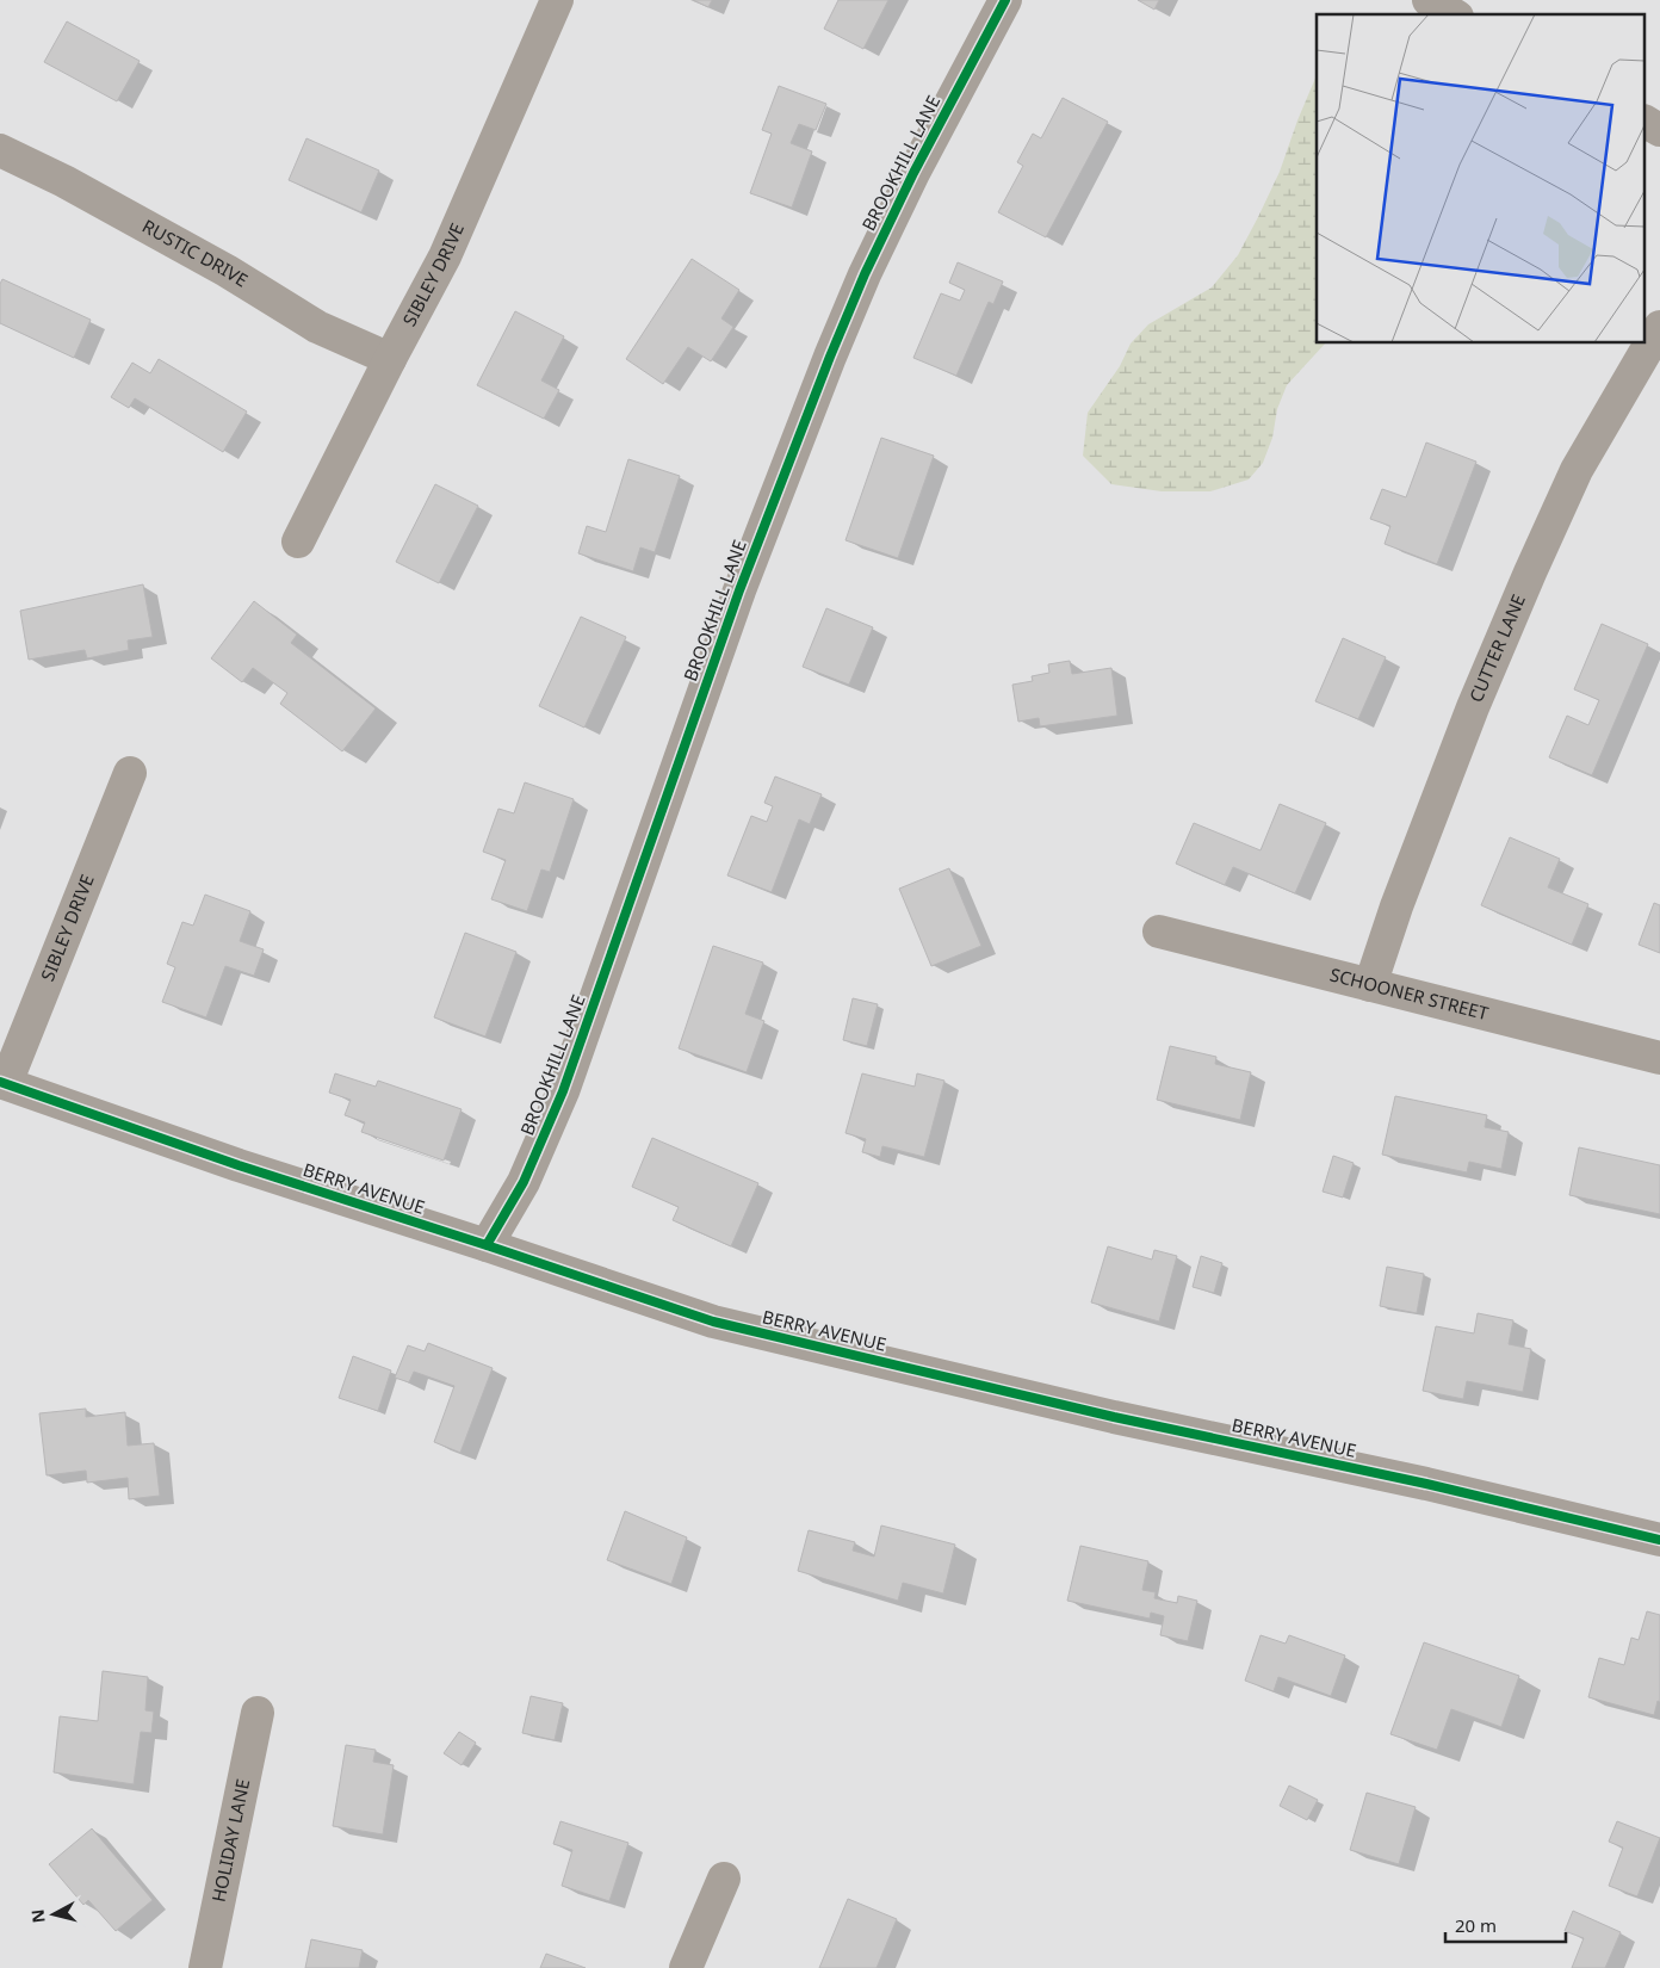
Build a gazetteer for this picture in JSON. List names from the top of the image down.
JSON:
{
  "streets": {
    "street": [
      "BROOKHILL LANE",
      "RUSTIC DRIVE",
      "SIBLEY DRIVE",
      "CUTTER LANE",
      "SCHOONER STREET",
      "BERRY AVENUE",
      "HOLIDAY LANE"
    ]
  },
  "crossings": [
    ["BROOKHILL LANE", "BERRY AVENUE"],
    ["RUSTIC DRIVE", "SIBLEY DRIVE"],
    ["SIBLEY DRIVE", "BERRY AVENUE"],
    ["CUTTER LANE", "SCHOONER STREET"]
  ],
  "scale_bar": "20 m",
  "north": "left"
}
